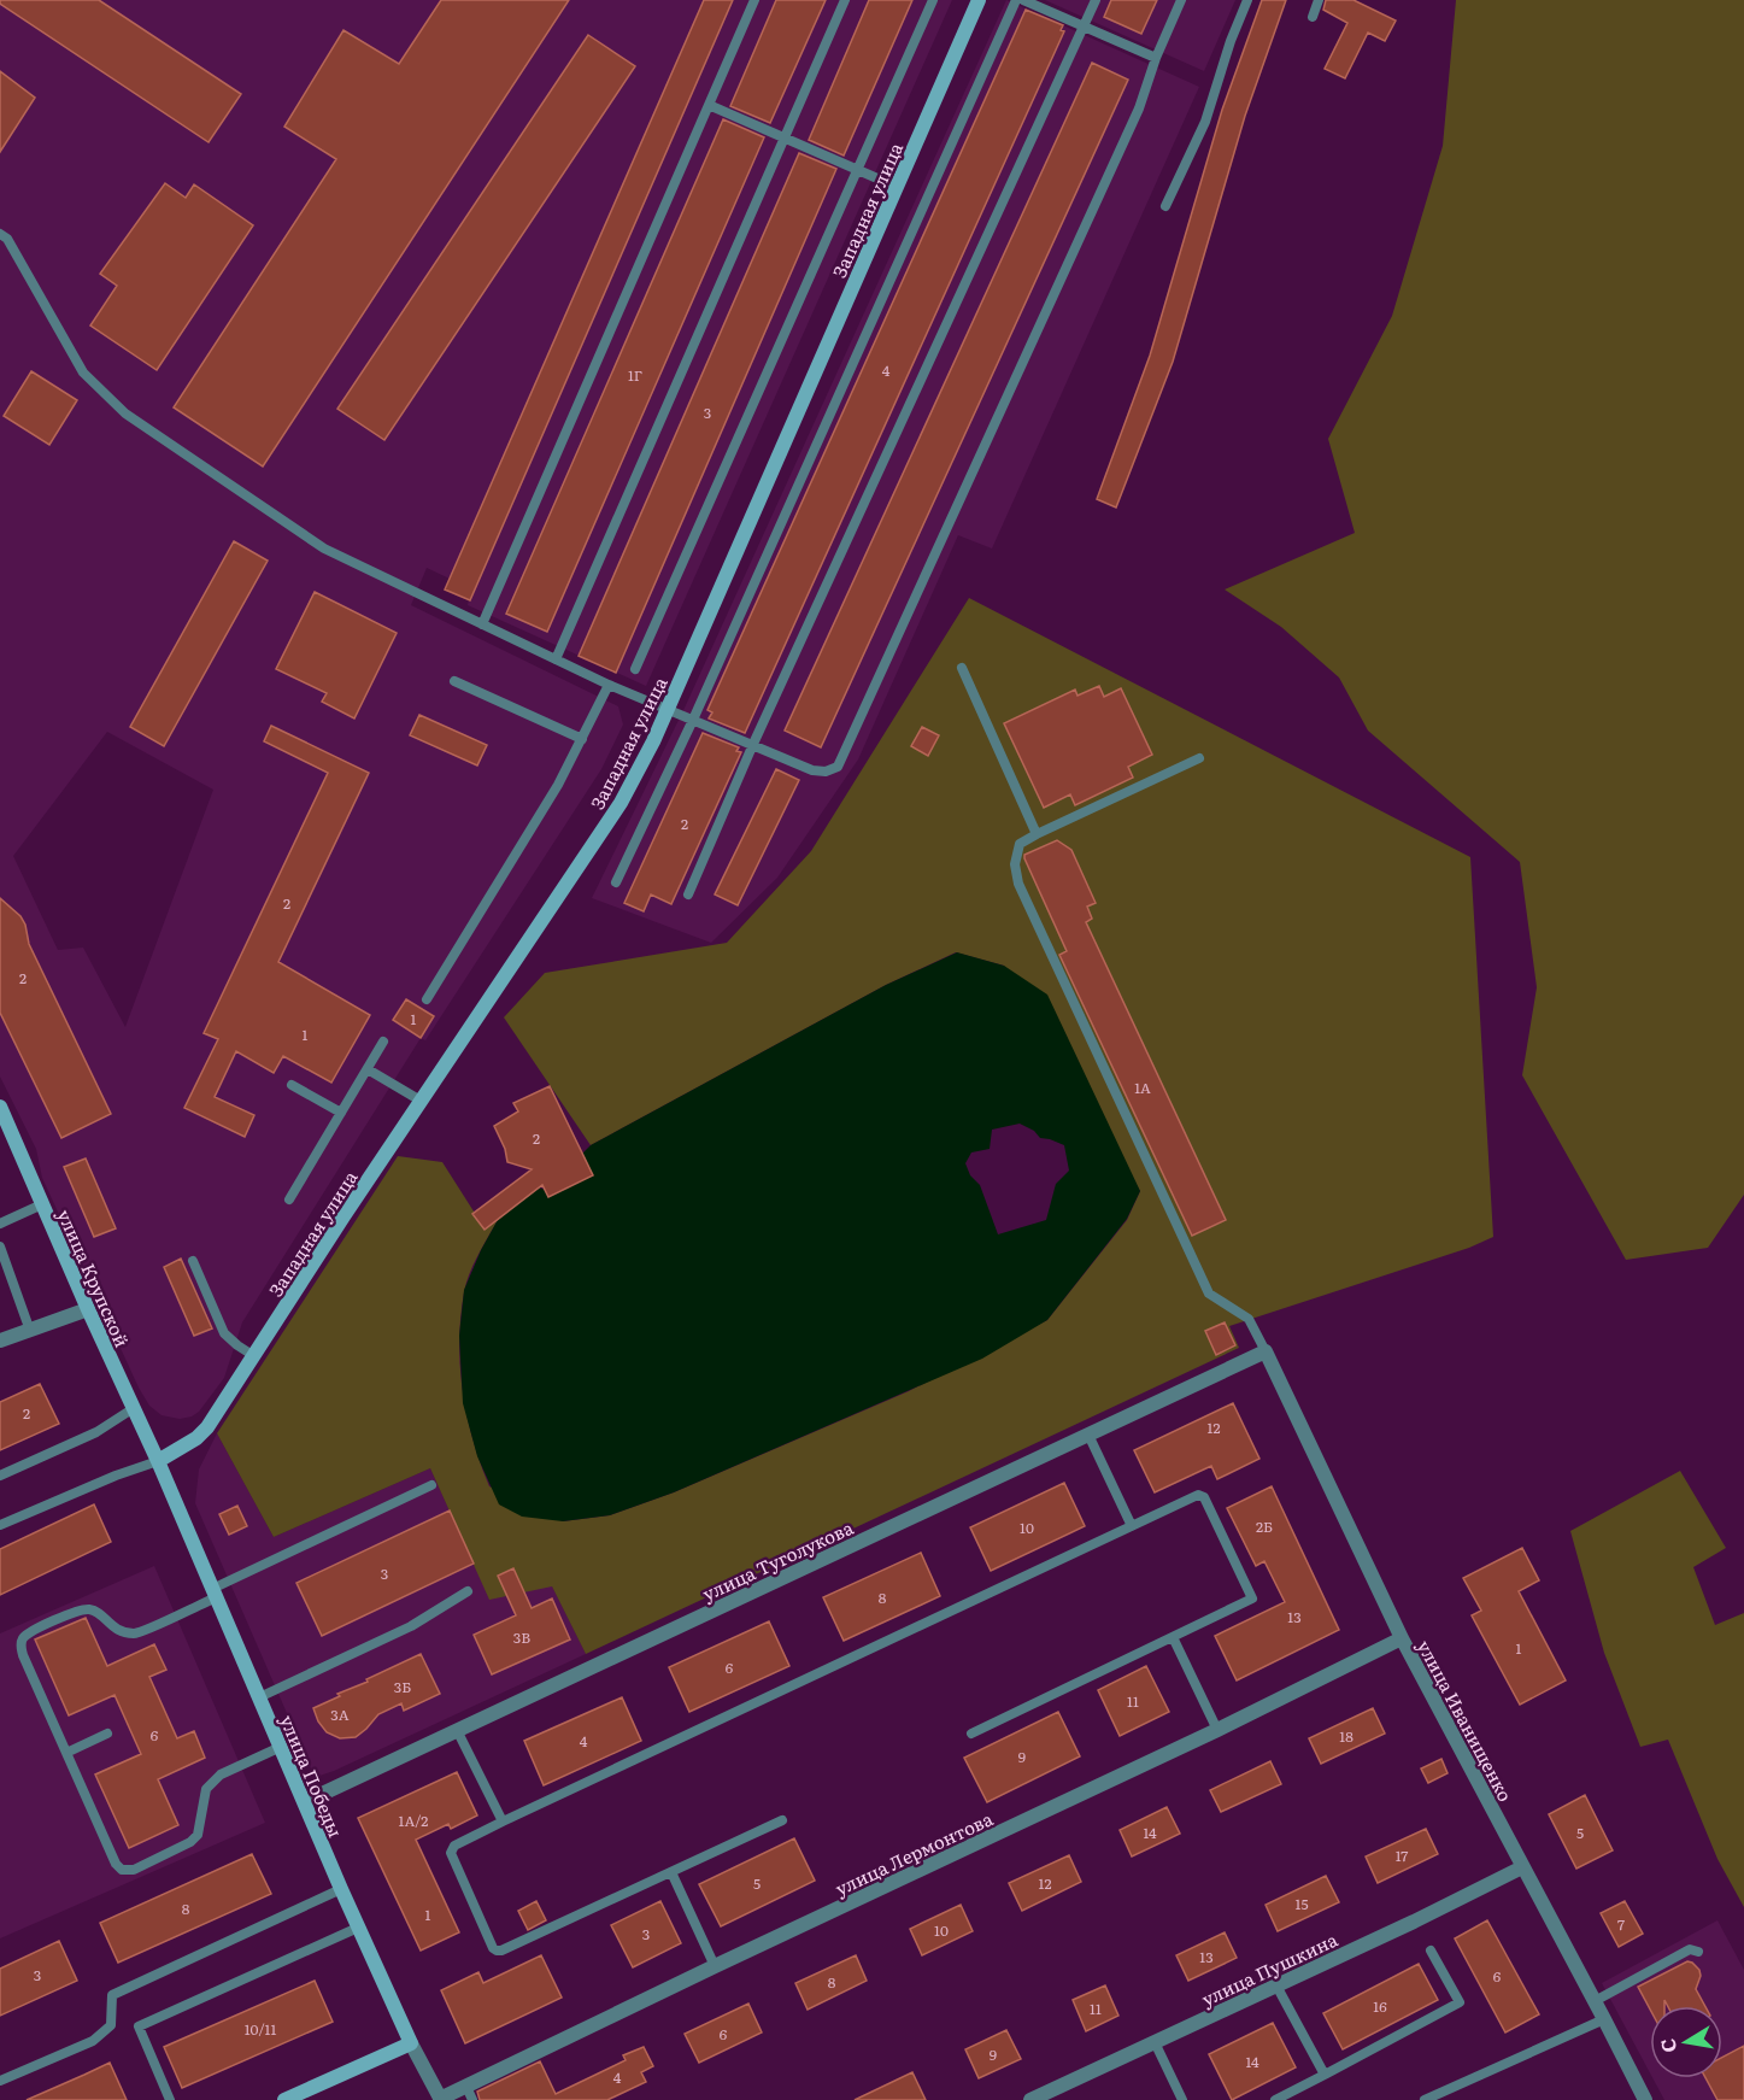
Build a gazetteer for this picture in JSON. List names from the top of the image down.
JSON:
{
  "streets": {
    "street": [
      "Западная улица",
      "улица Крупской",
      "улица Туголукова",
      "улица Иванищенко",
      "улица Победы",
      "улица Лермонтова",
      "улица Пушкина"
    ]
  },
  "crossings": [
    ["Западная улица", "улица Крупской"],
    ["Западная улица", "улица Победы"],
    ["улица Крупской", "улица Победы"],
    ["улица Туголукова", "улица Иванищенко"],
    ["улица Туголукова", "улица Победы"],
    ["улица Иванищенко", "улица Лермонтова"],
    ["улица Иванищенко", "улица Пушкина"],
    ["улица Победы", "улица Лермонтова"]
  ],
  "house_numbers": [
    "4",
    "1Г",
    "3",
    "2",
    "2",
    "2",
    "1",
    "1",
    "1А",
    "2",
    "2",
    "12",
    "2Б",
    "10",
    "3",
    "8",
    "13",
    "3В",
    "1",
    "6",
    "3Б",
    "11",
    "3А",
    "6",
    "18",
    "4",
    "9",
    "1А/2",
    "14",
    "5",
    "17",
    "5",
    "12",
    "15",
    "8",
    "1",
    "7",
    "10",
    "3",
    "13",
    "3",
    "6",
    "8",
    "16",
    "11",
    "10/11",
    "6",
    "9",
    "14",
    "4"
  ],
  "north": "left"
}
